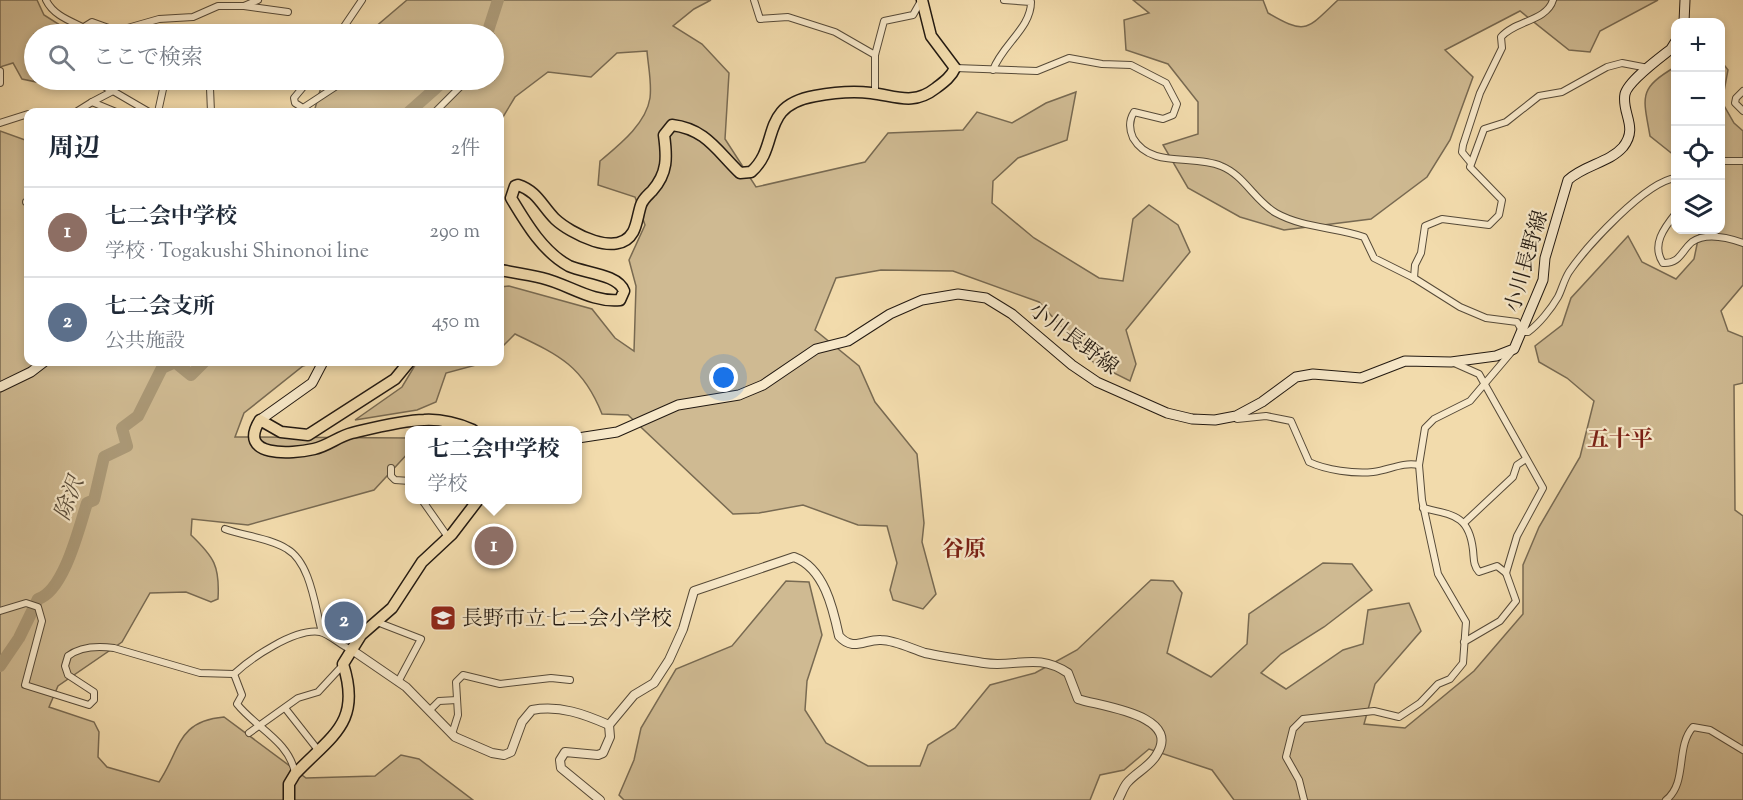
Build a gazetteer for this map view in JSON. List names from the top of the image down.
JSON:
{
  "streets": {
    "main road": ["小川長野線"]
  },
  "districts": ["五十平", "谷原"],
  "water": ["除沢"],
  "places": {
    "school or university": ["長野市立七二会小学校"]
  },
  "page": {
    "map_buttons": ["+", "−"],
    "search": "ここで検索",
    "heading": ["周辺", "2件"],
    "list": [
      {
        "mark": "1",
        "name": "七二会中学校",
        "note": "学校 · Togakushi Shinonoi line",
        "value": "290 m"
      },
      {
        "mark": "2",
        "name": "七二会支所",
        "note": "公共施設",
        "value": "450 m"
      }
    ],
    "popup": ["七二会中学校", "学校"],
    "pins": ["1", "2"]
  }
}
